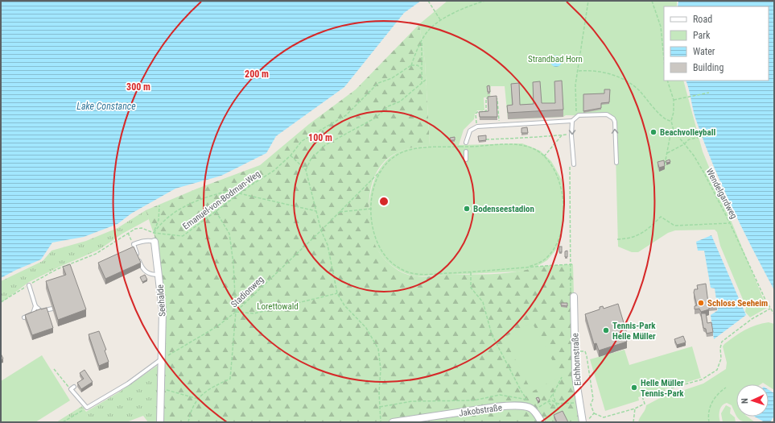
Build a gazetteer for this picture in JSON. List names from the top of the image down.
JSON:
{
  "streets": {
    "street": ["Seehalde", "Eichhornstraße", "Jakobstraße"],
    "path": ["Wendelgardweg", "Emanuel-von-Bodman-Weg", "Stadionweg"]
  },
  "crossings": [
    ["Stadionweg", "Seehalde"]
  ],
  "water": ["Lake Constance"],
  "parks": ["Strandbad Horn", "Lorettowald"],
  "places": [
    "Beachvolleyball",
    "Bodenseestadion",
    "Schloss Seeheim",
    "Tennis-Park Helle Müller",
    "Helle Müller Tennis-Park"
  ],
  "legend": [
    "Road",
    "Park",
    "Water",
    "Building"
  ],
  "north": "left",
  "rings": ["200 m", "300 m", "100 m"]
}
